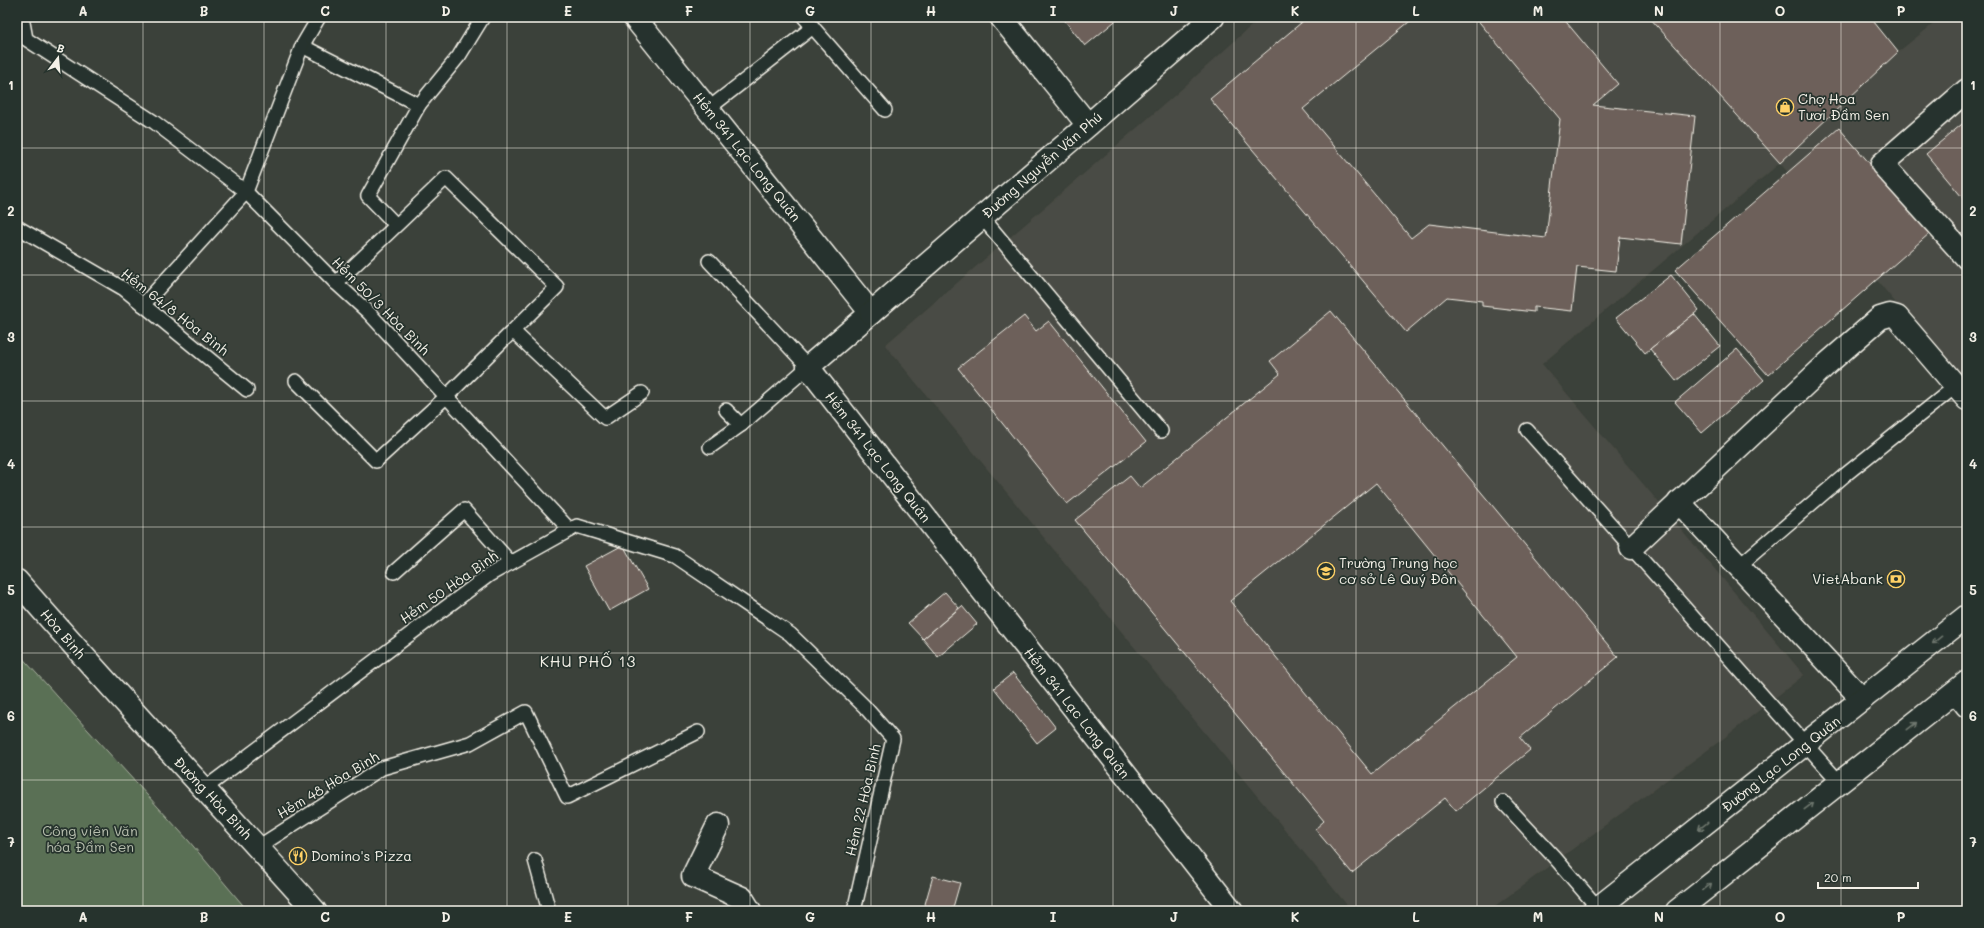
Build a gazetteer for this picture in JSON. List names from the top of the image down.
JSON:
{
  "streets": {
    "street": [
      "Hẻm 341 Lạc Long Quân",
      "Đường Nguyễn Văn Phú",
      "Hòa Bình",
      "Đường Lạc Long Quân",
      "Đường Hòa Bình"
    ],
    "lane": [
      "Hẻm 50/3 Hòa Bình",
      "Hẻm 64/8 Hòa Bình",
      "Hẻm 50 Hòa Bình",
      "Hẻm 48 Hòa Bình",
      "Hẻm 22 Hòa Bình"
    ]
  },
  "crossings": [
    ["Hẻm 341 Lạc Long Quân", "Đường Nguyễn Văn Phú"],
    ["Hẻm 50/3 Hòa Bình", "Hẻm 50 Hòa Bình"],
    ["Hẻm 50 Hòa Bình", "Đường Hòa Bình"],
    ["Hẻm 50 Hòa Bình", "Hẻm 22 Hòa Bình"],
    ["Hòa Bình", "Đường Hòa Bình"],
    ["Hẻm 48 Hòa Bình", "Đường Hòa Bình"]
  ],
  "districts": ["KHU PHỐ 13"],
  "parks": ["Công viên Văn hóa Đầm Sen"],
  "places": {
    "shop": ["Chợ Hoa Tươi Đầm Sen"],
    "school or university": ["Trường Trung học cơ sở Lê Quý Đôn"],
    "bank": ["VietAbank"],
    "restaurant": ["Domino's Pizza"]
  },
  "scale_bar": "20 m",
  "north": "top",
  "grid": {
    "columns": [
      "A",
      "B",
      "C",
      "D",
      "E",
      "F",
      "G",
      "H",
      "I",
      "J",
      "K",
      "L",
      "M",
      "N",
      "O",
      "P"
    ],
    "rows": [
      "1",
      "2",
      "3",
      "4",
      "5",
      "6",
      "7"
    ]
  }
}
